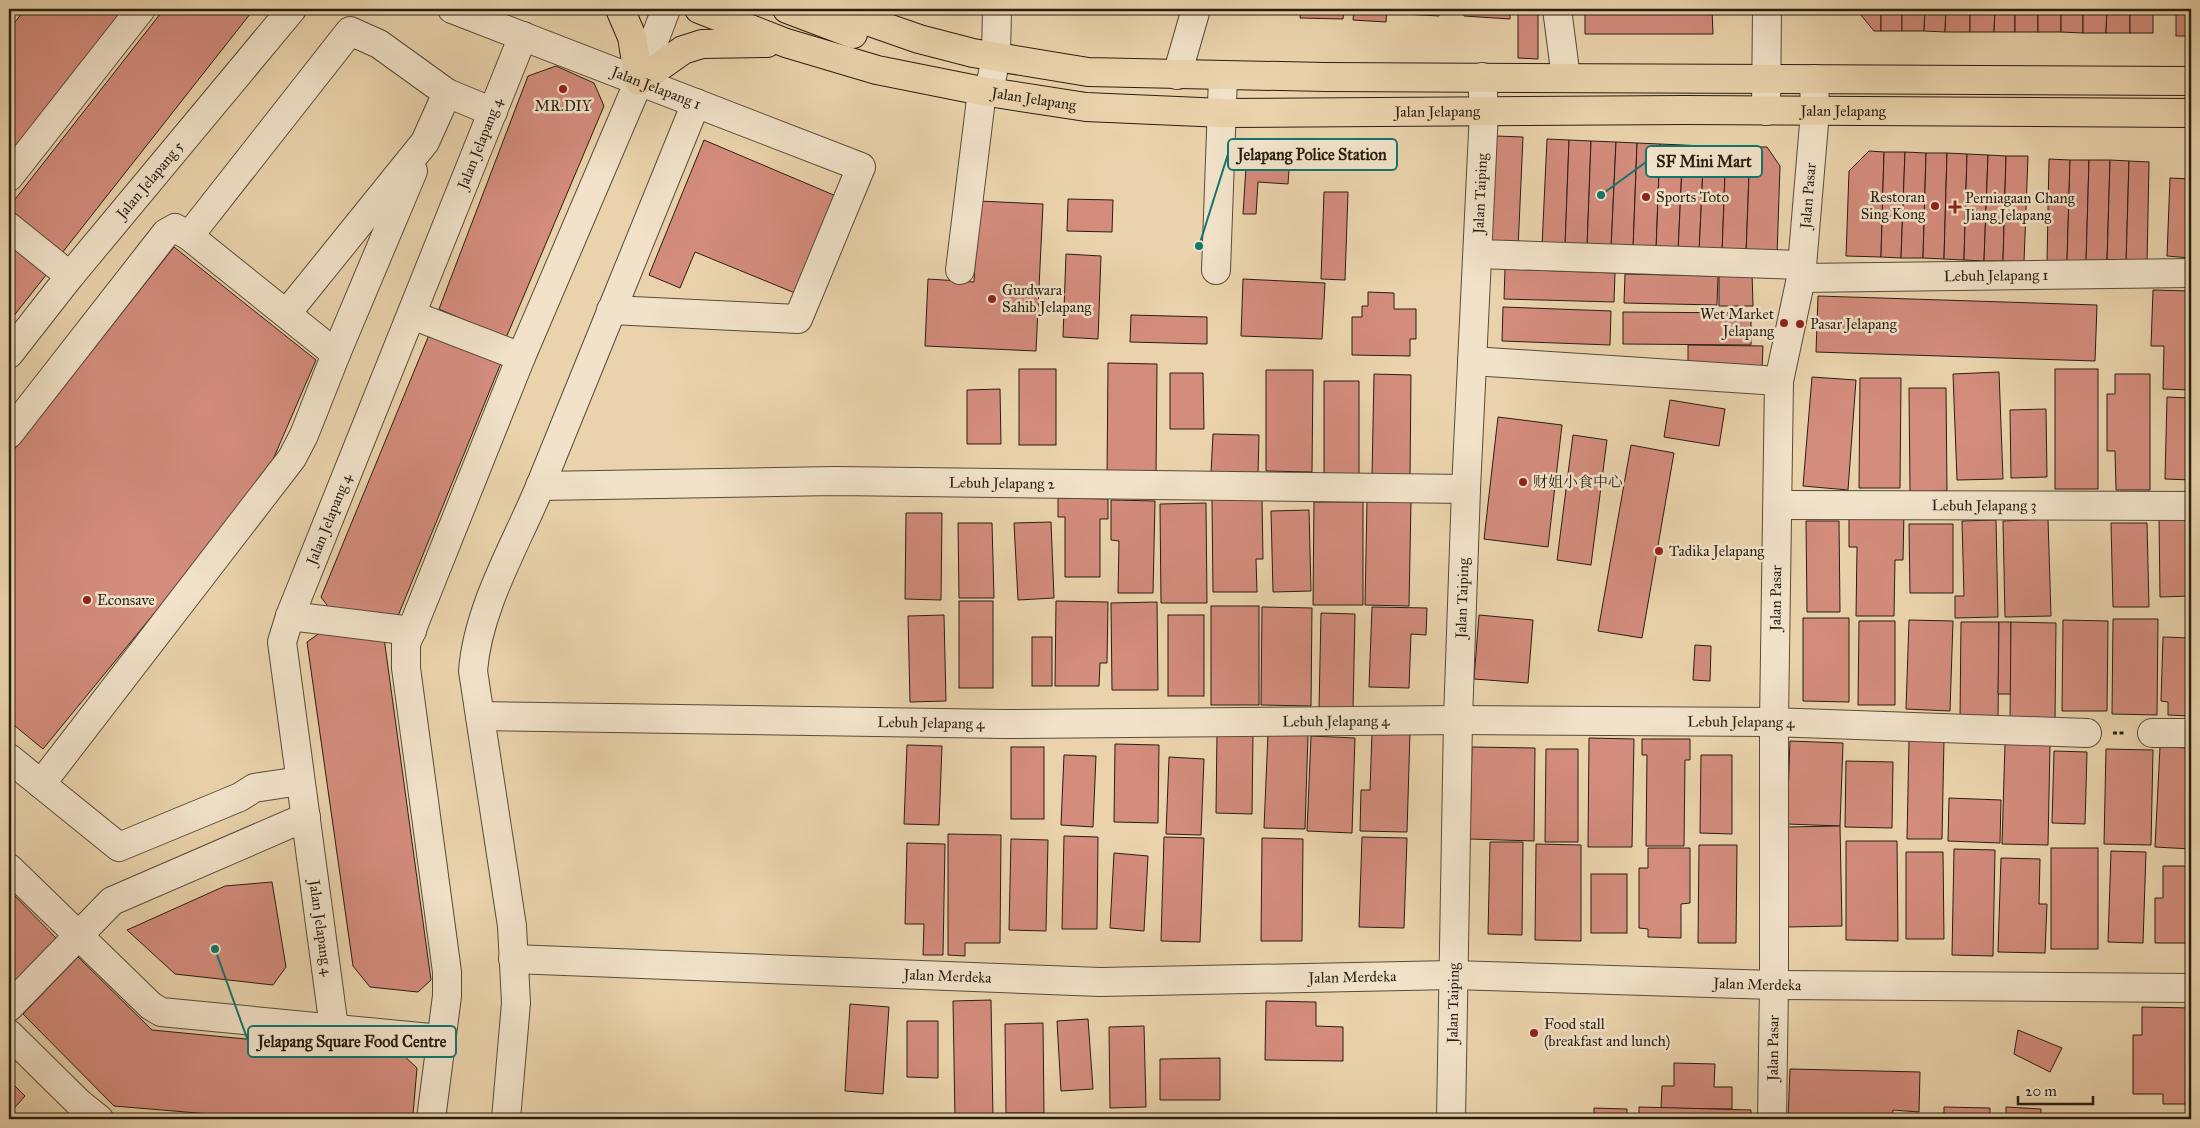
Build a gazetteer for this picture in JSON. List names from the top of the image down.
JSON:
{
  "streets": {
    "main road": ["Jalan Jelapang"],
    "street": [
      "Jalan Jelapang 1",
      "Jalan Jelapang 4",
      "Jalan Jelapang 5",
      "Jalan Taiping",
      "Jalan Pasar",
      "Lebuh Jelapang 1",
      "Lebuh Jelapang 2",
      "Lebuh Jelapang 3",
      "Lebuh Jelapang 4",
      "Jalan Merdeka"
    ]
  },
  "crossings": [
    ["Jalan Jelapang 1", "Jalan Jelapang 4"],
    ["Jalan Jelapang", "Jalan Taiping"],
    ["Jalan Jelapang", "Jalan Pasar"],
    ["Jalan Taiping", "Lebuh Jelapang 1"],
    ["Jalan Taiping", "Lebuh Jelapang 2"],
    ["Jalan Taiping", "Lebuh Jelapang 4"],
    ["Jalan Taiping", "Jalan Merdeka"],
    ["Jalan Pasar", "Lebuh Jelapang 1"],
    ["Jalan Pasar", "Lebuh Jelapang 3"],
    ["Jalan Pasar", "Lebuh Jelapang 4"],
    ["Jalan Pasar", "Jalan Merdeka"]
  ],
  "places": {
    "other": [
      "MR.DIY",
      "SF Mini Mart",
      "Sports Toto",
      "Restoran Sing Kong",
      "Jelapang Police Station",
      "Gurdwara Sahib Jelapang",
      "Wet Market Jelapang",
      "Pasar Jelapang",
      "财姐小食中心",
      "Tadika Jelapang",
      "Econsave",
      "Jelapang Square Food Centre",
      "Food stall (breakfast and lunch)"
    ],
    "health": ["Perniagaan Chang Jiang Jelapang"]
  },
  "scale_bar": "20 m"
}
